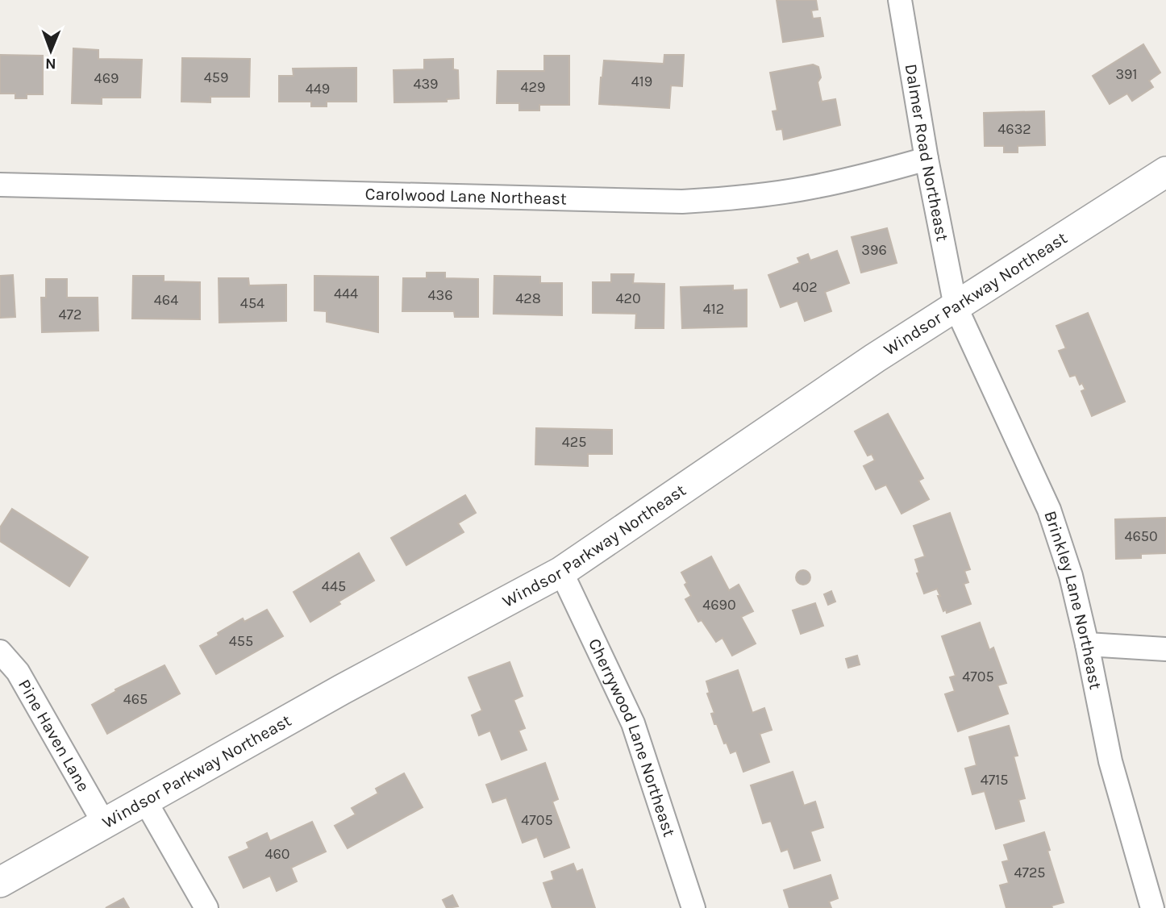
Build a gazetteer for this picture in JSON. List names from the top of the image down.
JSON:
{
  "streets": {
    "street": [
      "Dalmer Road Northeast",
      "Carolwood Lane Northeast",
      "Windsor Parkway Northeast",
      "Brinkley Lane Northeast",
      "Pine Haven Lane",
      "Cherrywood Lane Northeast"
    ]
  },
  "crossings": [
    ["Dalmer Road Northeast", "Carolwood Lane Northeast"],
    ["Dalmer Road Northeast", "Windsor Parkway Northeast"],
    ["Dalmer Road Northeast", "Brinkley Lane Northeast"],
    ["Windsor Parkway Northeast", "Brinkley Lane Northeast"],
    ["Windsor Parkway Northeast", "Pine Haven Lane"],
    ["Windsor Parkway Northeast", "Cherrywood Lane Northeast"]
  ],
  "house_numbers": [
    "391",
    "459",
    "469",
    "419",
    "439",
    "429",
    "449",
    "4632",
    "396",
    "402",
    "444",
    "436",
    "428",
    "420",
    "464",
    "454",
    "412",
    "472",
    "425",
    "4650",
    "445",
    "4690",
    "455",
    "4705",
    "465",
    "4715",
    "4705",
    "460",
    "4725"
  ],
  "north": "bottom"
}
